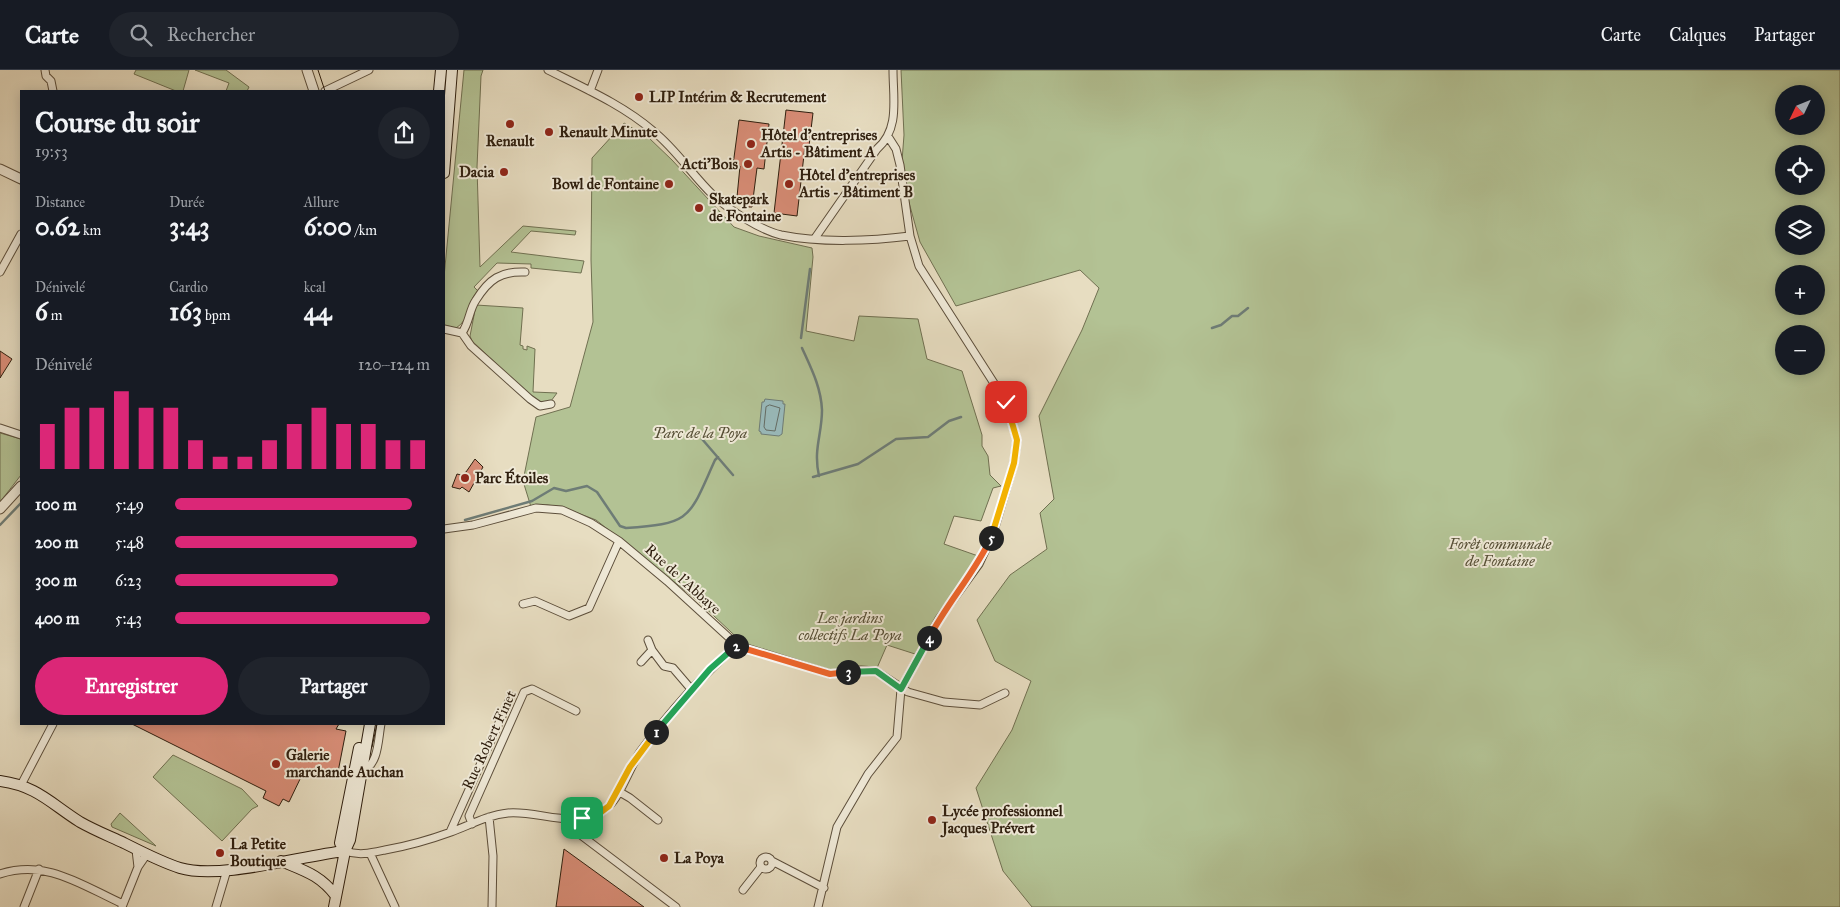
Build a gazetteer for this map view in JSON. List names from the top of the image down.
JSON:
{
  "streets": {
    "street": ["Rue de l'Abbaye", "Rue Robert Finet"]
  },
  "parks": ["Parc de la Poya", "Forêt communale de Fontaine", "Les jardins collectifs La Poya"],
  "places": [
    "LIP Intérim & Recrutement",
    "Renault",
    "Renault Minute",
    "Hôtel d'entreprises Artis - Bâtiment A",
    "Acti'Bois",
    "Dacia",
    "Bowl de Fontaine",
    "Hôtel d'entreprises Artis - Bâtiment B",
    "Skatepark de Fontaine",
    "Parc Étoiles",
    "Galerie marchande Auchan",
    "Lycée professionnel Jacques Prévert",
    "La Petite Boutique",
    "La Poya"
  ],
  "north": "bottom left",
  "page": {
    "header": "Carte",
    "search": "Rechercher",
    "nav": ["Carte", "Calques", "Partager"],
    "map_buttons": ["+", "−"],
    "heading": ["Course du soir", "19:53"],
    "stats": [
      ["Distance", "0.62 km"],
      ["Durée", "3:43"],
      ["Allure", "6:00 /km"],
      ["Dénivelé", "6 m"],
      ["Cardio", "163 bpm"],
      ["kcal", "44"]
    ],
    "chart": ["Dénivelé", "120–124 m"],
    "list": [
      {
        "name": "100 m",
        "note": "5:49"
      },
      {
        "name": "200 m",
        "note": "5:48"
      },
      {
        "name": "300 m",
        "note": "6:23"
      },
      {
        "name": "400 m",
        "note": "5:43"
      }
    ],
    "pins": [
      "5",
      "4",
      "2",
      "3",
      "1"
    ],
    "buttons": ["Enregistrer", "Partager"]
  }
}
